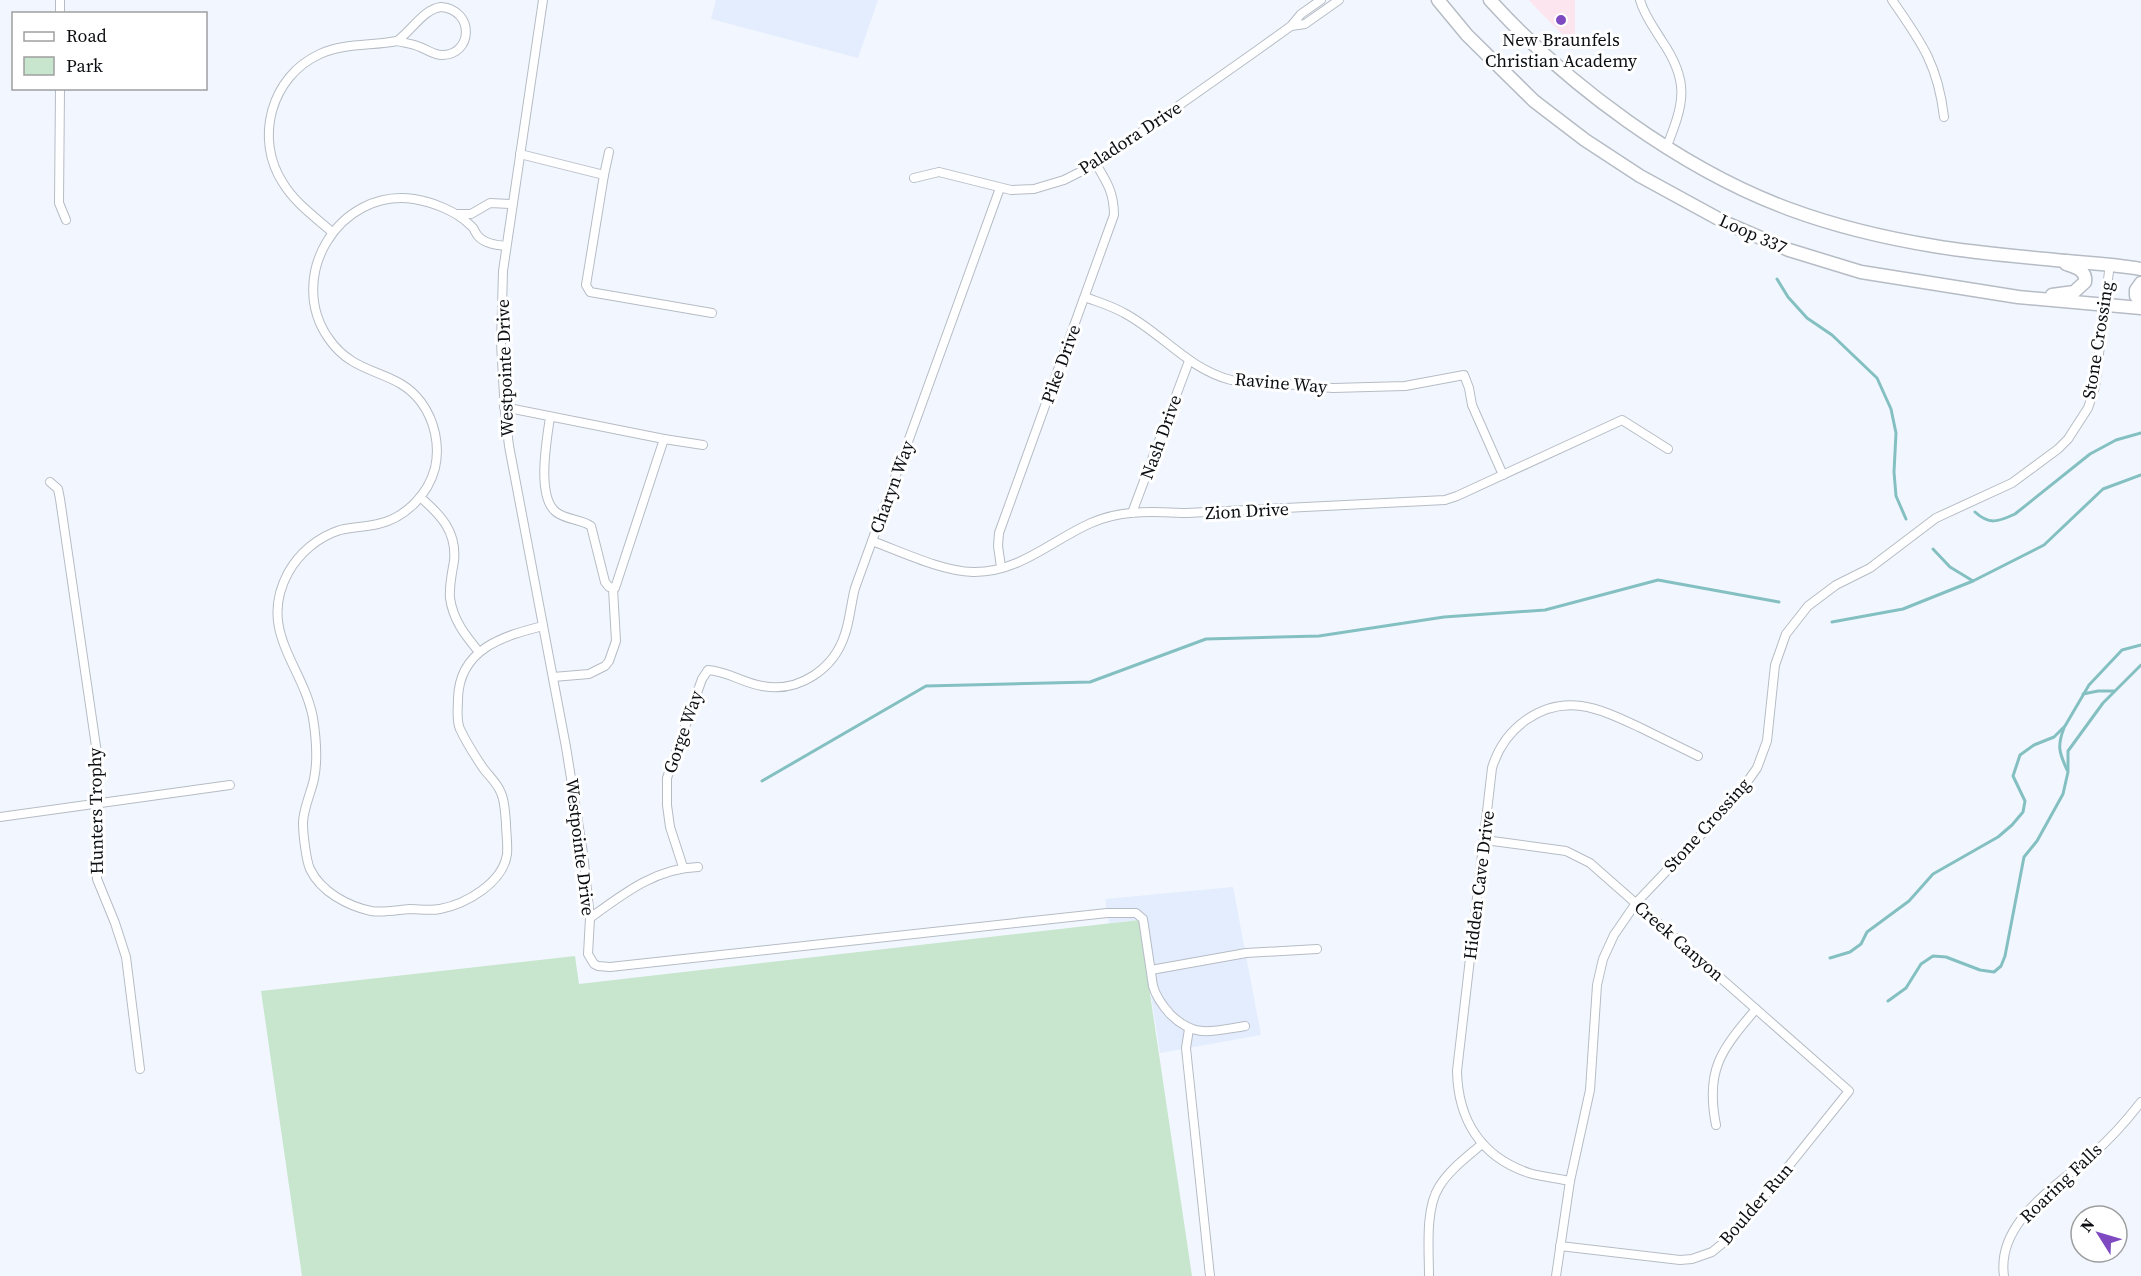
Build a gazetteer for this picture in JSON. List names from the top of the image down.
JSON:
{
  "streets": {
    "main road": ["Loop 337"],
    "street": [
      "Paladora Drive",
      "Stone Crossing",
      "Pike Drive",
      "Westpointe Drive",
      "Ravine Way",
      "Nash Drive",
      "Charyn Way",
      "Zion Drive",
      "Gorge Way",
      "Hunters Trophy",
      "Hidden Cave Drive",
      "Creek Canyon",
      "Roaring Falls",
      "Boulder Run"
    ]
  },
  "crossings": [
    ["Paladora Drive", "Pike Drive"],
    ["Paladora Drive", "Charyn Way"],
    ["Loop 337", "Stone Crossing"],
    ["Stone Crossing", "Hidden Cave Drive"],
    ["Stone Crossing", "Creek Canyon"],
    ["Stone Crossing", "Boulder Run"],
    ["Pike Drive", "Ravine Way"],
    ["Pike Drive", "Zion Drive"],
    ["Ravine Way", "Nash Drive"],
    ["Ravine Way", "Zion Drive"],
    ["Nash Drive", "Zion Drive"],
    ["Charyn Way", "Zion Drive"],
    ["Charyn Way", "Gorge Way"],
    ["Hidden Cave Drive", "Creek Canyon"],
    ["Creek Canyon", "Boulder Run"]
  ],
  "places": ["New Braunfels Christian Academy"],
  "legend": ["Road", "Park"],
  "north": "top left"
}
